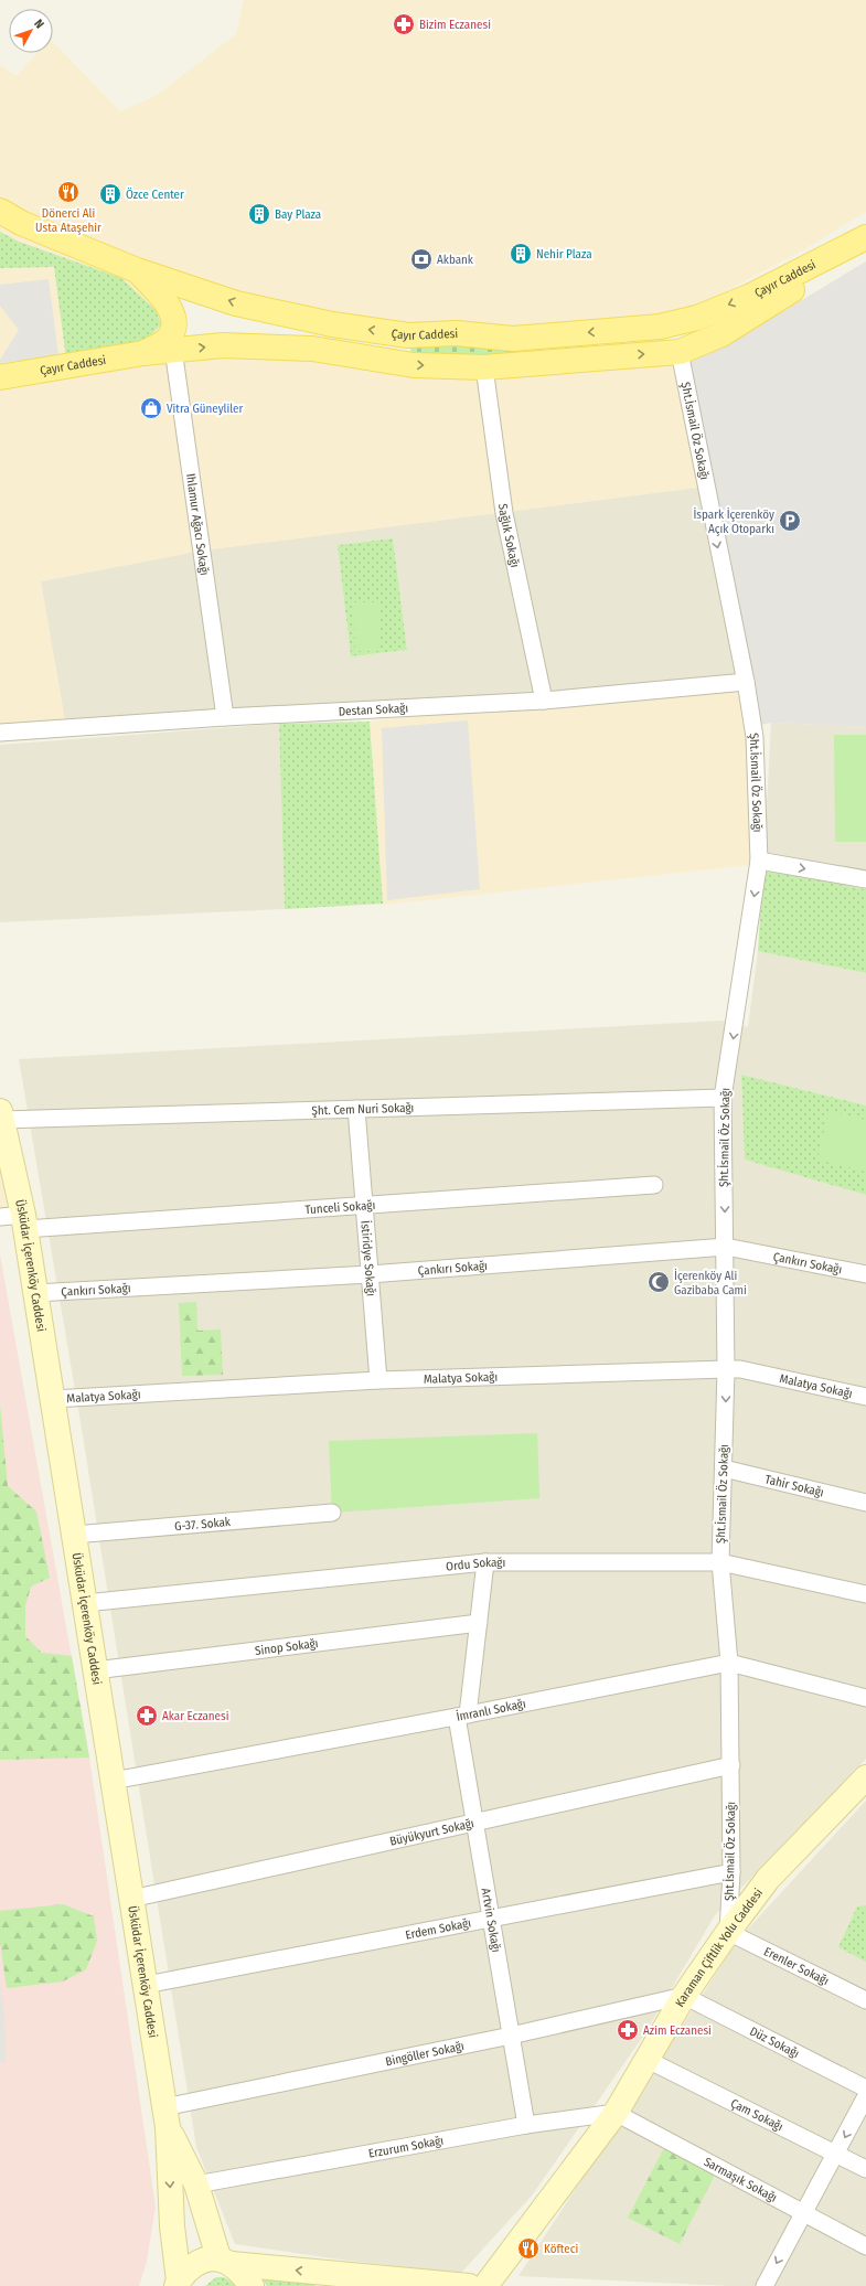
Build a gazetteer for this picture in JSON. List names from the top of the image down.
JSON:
{
  "streets": {
    "main road": ["Çayır Caddesi", "Üsküdar İçerenköy Caddesi", "Karaman Çiftlik Yolu Caddesi"],
    "street": [
      "Şht.İsmail Öz Sokağı",
      "Ihlamur Ağacı Sokağı",
      "Sağlık Sokağı",
      "Destan Sokağı",
      "Şht. Cem Nuri Sokağı",
      "Tunceli Sokağı",
      "İstiridye Sokağı",
      "Çankırı Sokağı",
      "Malatya Sokağı",
      "Tahir Sokağı",
      "G-37. Sokak",
      "Ordu Sokağı",
      "Sinop Sokağı",
      "İmranlı Sokağı",
      "Büyükyurt Sokağı",
      "Artvin Sokağı",
      "Erdem Sokağı",
      "Erenler Sokağı",
      "Düz Sokağı",
      "Bingöller Sokağı",
      "Çam Sokağı",
      "Erzurum Sokağı",
      "Sarmaşık Sokağı"
    ]
  },
  "crossings": [
    ["Çayır Caddesi", "Şht.İsmail Öz Sokağı"],
    ["Çayır Caddesi", "Ihlamur Ağacı Sokağı"],
    ["Çayır Caddesi", "Sağlık Sokağı"],
    ["Şht.İsmail Öz Sokağı", "Destan Sokağı"],
    ["Şht.İsmail Öz Sokağı", "Şht. Cem Nuri Sokağı"],
    ["Şht.İsmail Öz Sokağı", "Çankırı Sokağı"],
    ["Şht.İsmail Öz Sokağı", "Malatya Sokağı"],
    ["Şht.İsmail Öz Sokağı", "Tahir Sokağı"],
    ["Şht.İsmail Öz Sokağı", "Ordu Sokağı"],
    ["Şht.İsmail Öz Sokağı", "İmranlı Sokağı"],
    ["Şht.İsmail Öz Sokağı", "Büyükyurt Sokağı"],
    ["Şht.İsmail Öz Sokağı", "Erdem Sokağı"],
    ["Şht.İsmail Öz Sokağı", "Karaman Çiftlik Yolu Caddesi"],
    ["Şht.İsmail Öz Sokağı", "Erenler Sokağı"],
    ["Ihlamur Ağacı Sokağı", "Destan Sokağı"],
    ["Sağlık Sokağı", "Destan Sokağı"],
    ["Şht. Cem Nuri Sokağı", "İstiridye Sokağı"],
    ["Şht. Cem Nuri Sokağı", "Üsküdar İçerenköy Caddesi"],
    ["Tunceli Sokağı", "İstiridye Sokağı"],
    ["Tunceli Sokağı", "Üsküdar İçerenköy Caddesi"],
    ["İstiridye Sokağı", "Çankırı Sokağı"],
    ["İstiridye Sokağı", "Malatya Sokağı"],
    ["Çankırı Sokağı", "Üsküdar İçerenköy Caddesi"],
    ["Üsküdar İçerenköy Caddesi", "Malatya Sokağı"],
    ["Üsküdar İçerenköy Caddesi", "G-37. Sokak"],
    ["Üsküdar İçerenköy Caddesi", "Ordu Sokağı"],
    ["Üsküdar İçerenköy Caddesi", "Sinop Sokağı"],
    ["Üsküdar İçerenköy Caddesi", "İmranlı Sokağı"],
    ["Üsküdar İçerenköy Caddesi", "Büyükyurt Sokağı"],
    ["Üsküdar İçerenköy Caddesi", "Erdem Sokağı"],
    ["Üsküdar İçerenköy Caddesi", "Bingöller Sokağı"],
    ["Ordu Sokağı", "Artvin Sokağı"],
    ["Sinop Sokağı", "Artvin Sokağı"],
    ["İmranlı Sokağı", "Artvin Sokağı"],
    ["Büyükyurt Sokağı", "Artvin Sokağı"],
    ["Artvin Sokağı", "Erdem Sokağı"],
    ["Artvin Sokağı", "Bingöller Sokağı"],
    ["Artvin Sokağı", "Erzurum Sokağı"],
    ["Karaman Çiftlik Yolu Caddesi", "Erenler Sokağı"],
    ["Karaman Çiftlik Yolu Caddesi", "Düz Sokağı"],
    ["Karaman Çiftlik Yolu Caddesi", "Bingöller Sokağı"],
    ["Karaman Çiftlik Yolu Caddesi", "Çam Sokağı"],
    ["Karaman Çiftlik Yolu Caddesi", "Erzurum Sokağı"],
    ["Karaman Çiftlik Yolu Caddesi", "Sarmaşık Sokağı"],
    ["Düz Sokağı", "Bingöller Sokağı"],
    ["Erzurum Sokağı", "Sarmaşık Sokağı"]
  ],
  "one_way": ["Şht.İsmail Öz Sokağı"],
  "places": {
    "pharmacy": ["Bizim Eczanesi", "Akar Eczanesi", "Azim Eczanesi"],
    "restaurant": ["Dönerci Ali Usta Ataşehir", "Köfteci"],
    "building": ["Özce Center", "Bay Plaza", "Nehir Plaza"],
    "bank": ["Akbank"],
    "shop": ["Vitra Güneyliler"],
    "parking": ["İspark İçerenköy Açık Otoparkı"],
    "mosque": ["İçerenköy Ali Gazibaba Cami"]
  },
  "north": "top right"
}
